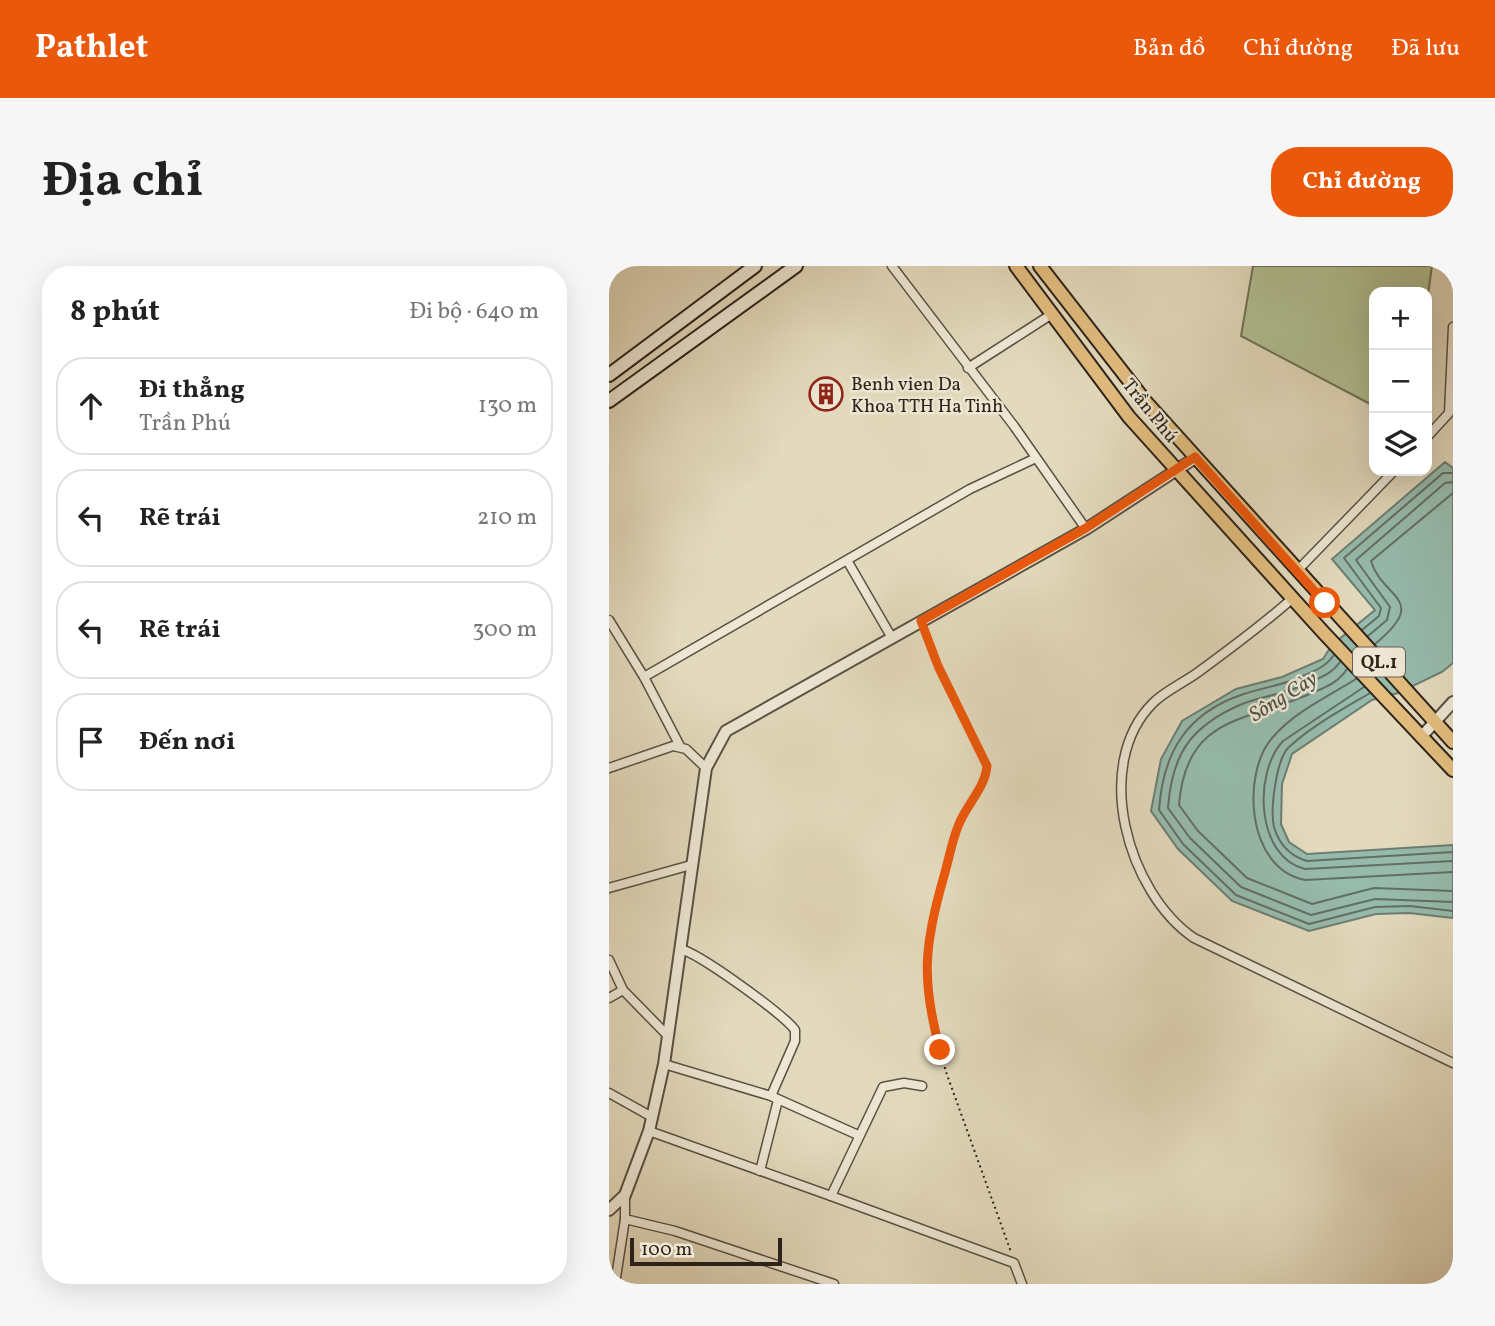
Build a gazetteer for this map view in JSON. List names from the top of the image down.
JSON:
{
  "streets": {
    "main road": ["Trần Phú", "QL.1"]
  },
  "crossings": [
    ["Trần Phú", "QL.1"]
  ],
  "water": ["Sông Cày"],
  "places": {
    "building": ["Benh vien Da Khoa TTH Ha Tinh"]
  },
  "scale_bar": "100 m",
  "page": {
    "header": "Pathlet",
    "nav": ["Bản đồ", "Chỉ đường", "Đã lưu"],
    "buttons": "Chỉ đường",
    "title": "Địa chỉ",
    "heading": ["8 phút", "Đi bộ · 640 m"],
    "map_buttons": ["+", "−"],
    "list": [
      ["Đi thẳng", "Trần Phú", "130 m"],
      ["Rẽ trái", "210 m"],
      ["Rẽ trái", "300 m"],
      "Đến nơi"
    ],
    "scale": "100 m"
  }
}
